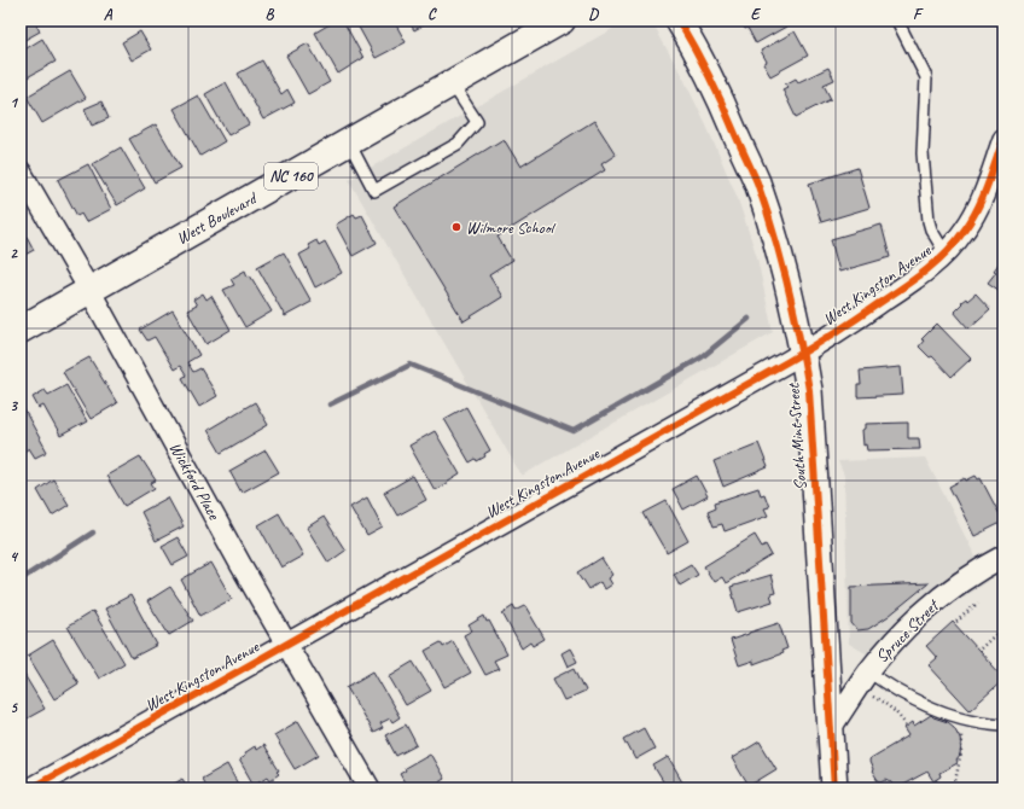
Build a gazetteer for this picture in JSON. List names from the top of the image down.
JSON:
{
  "streets": {
    "main road": ["NC 160", "West Boulevard"],
    "street": [
      "West Kingston Avenue",
      "South Mint Street",
      "Wickford Place",
      "Spruce Street"
    ]
  },
  "crossings": [
    ["West Boulevard", "Wickford Place"],
    ["West Kingston Avenue", "South Mint Street"],
    ["West Kingston Avenue", "Wickford Place"],
    ["South Mint Street", "Spruce Street"]
  ],
  "places": ["Wilmore School"],
  "grid": {
    "columns": [
      "A",
      "B",
      "C",
      "D",
      "E",
      "F"
    ],
    "rows": [
      "1",
      "2",
      "3",
      "4",
      "5"
    ]
  }
}
